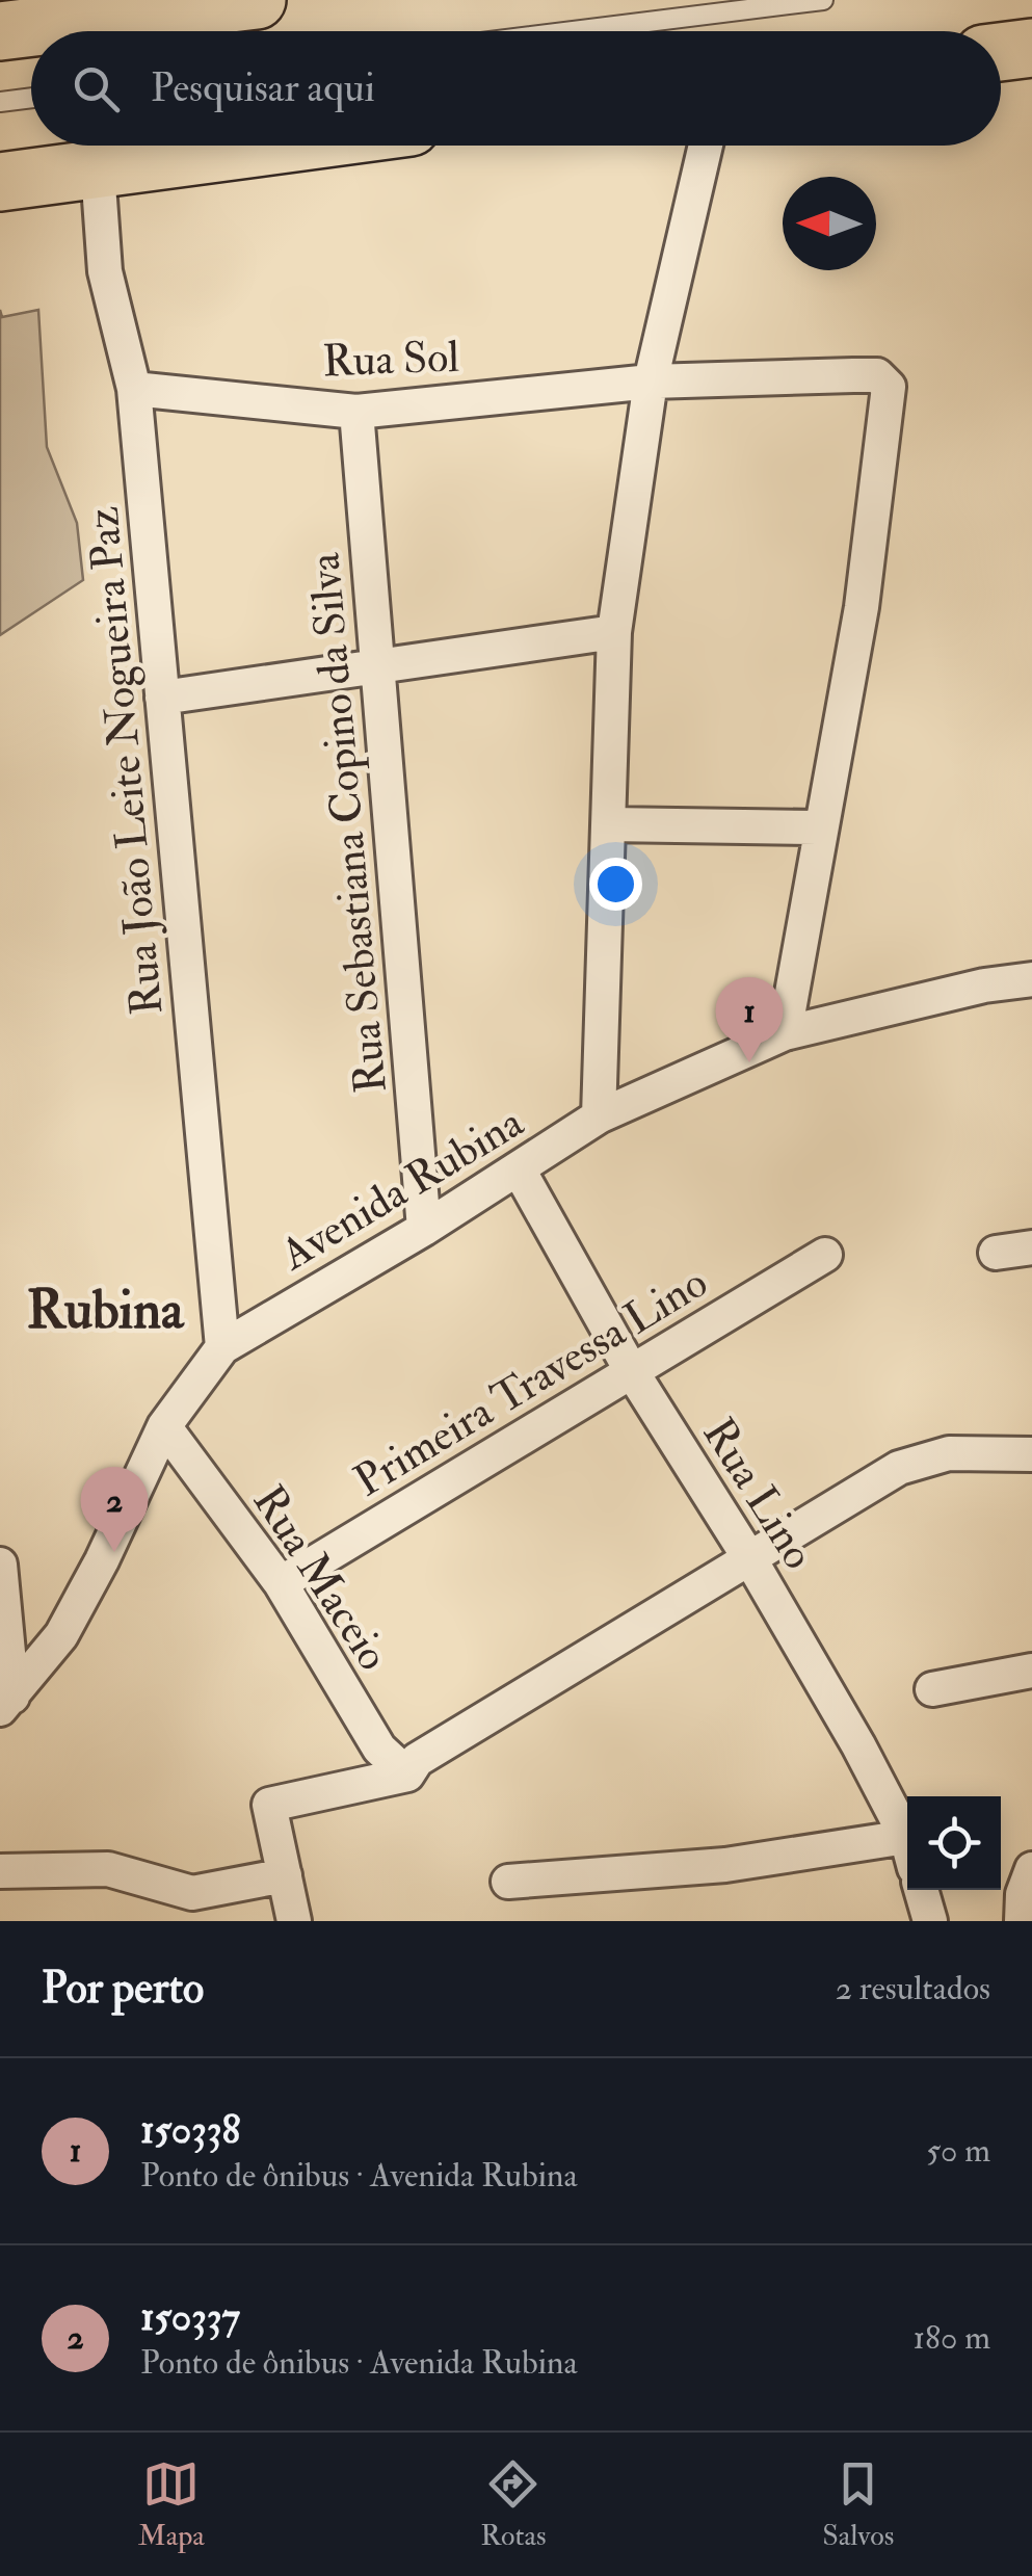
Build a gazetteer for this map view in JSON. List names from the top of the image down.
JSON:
{
  "streets": {
    "street": [
      "Rua Sol",
      "Rua João Leite Nogueira Paz",
      "Rua Sebastiana Copino da Silva",
      "Avenida Rubina",
      "Primeira Travessa Lino",
      "Rua Lino",
      "Rua Maceio"
    ]
  },
  "crossings": [
    ["Rua Sol", "Rua João Leite Nogueira Paz"],
    ["Rua Sol", "Rua Sebastiana Copino da Silva"],
    ["Rua João Leite Nogueira Paz", "Avenida Rubina"],
    ["Rua Sebastiana Copino da Silva", "Avenida Rubina"],
    ["Avenida Rubina", "Rua Lino"],
    ["Avenida Rubina", "Rua Maceio"],
    ["Primeira Travessa Lino", "Rua Lino"],
    ["Primeira Travessa Lino", "Rua Maceio"]
  ],
  "districts": ["Rubina"],
  "north": "left",
  "page": {
    "search": "Pesquisar aqui",
    "pins": ["1", "2"],
    "heading": ["Por perto", "2 resultados"],
    "list": [
      {
        "mark": "1",
        "name": "150338",
        "note": "Ponto de ônibus · Avenida Rubina",
        "value": "50 m"
      },
      {
        "mark": "2",
        "name": "150337",
        "note": "Ponto de ônibus · Avenida Rubina",
        "value": "180 m"
      }
    ],
    "nav": ["Mapa", "Rotas", "Salvos"]
  }
}
